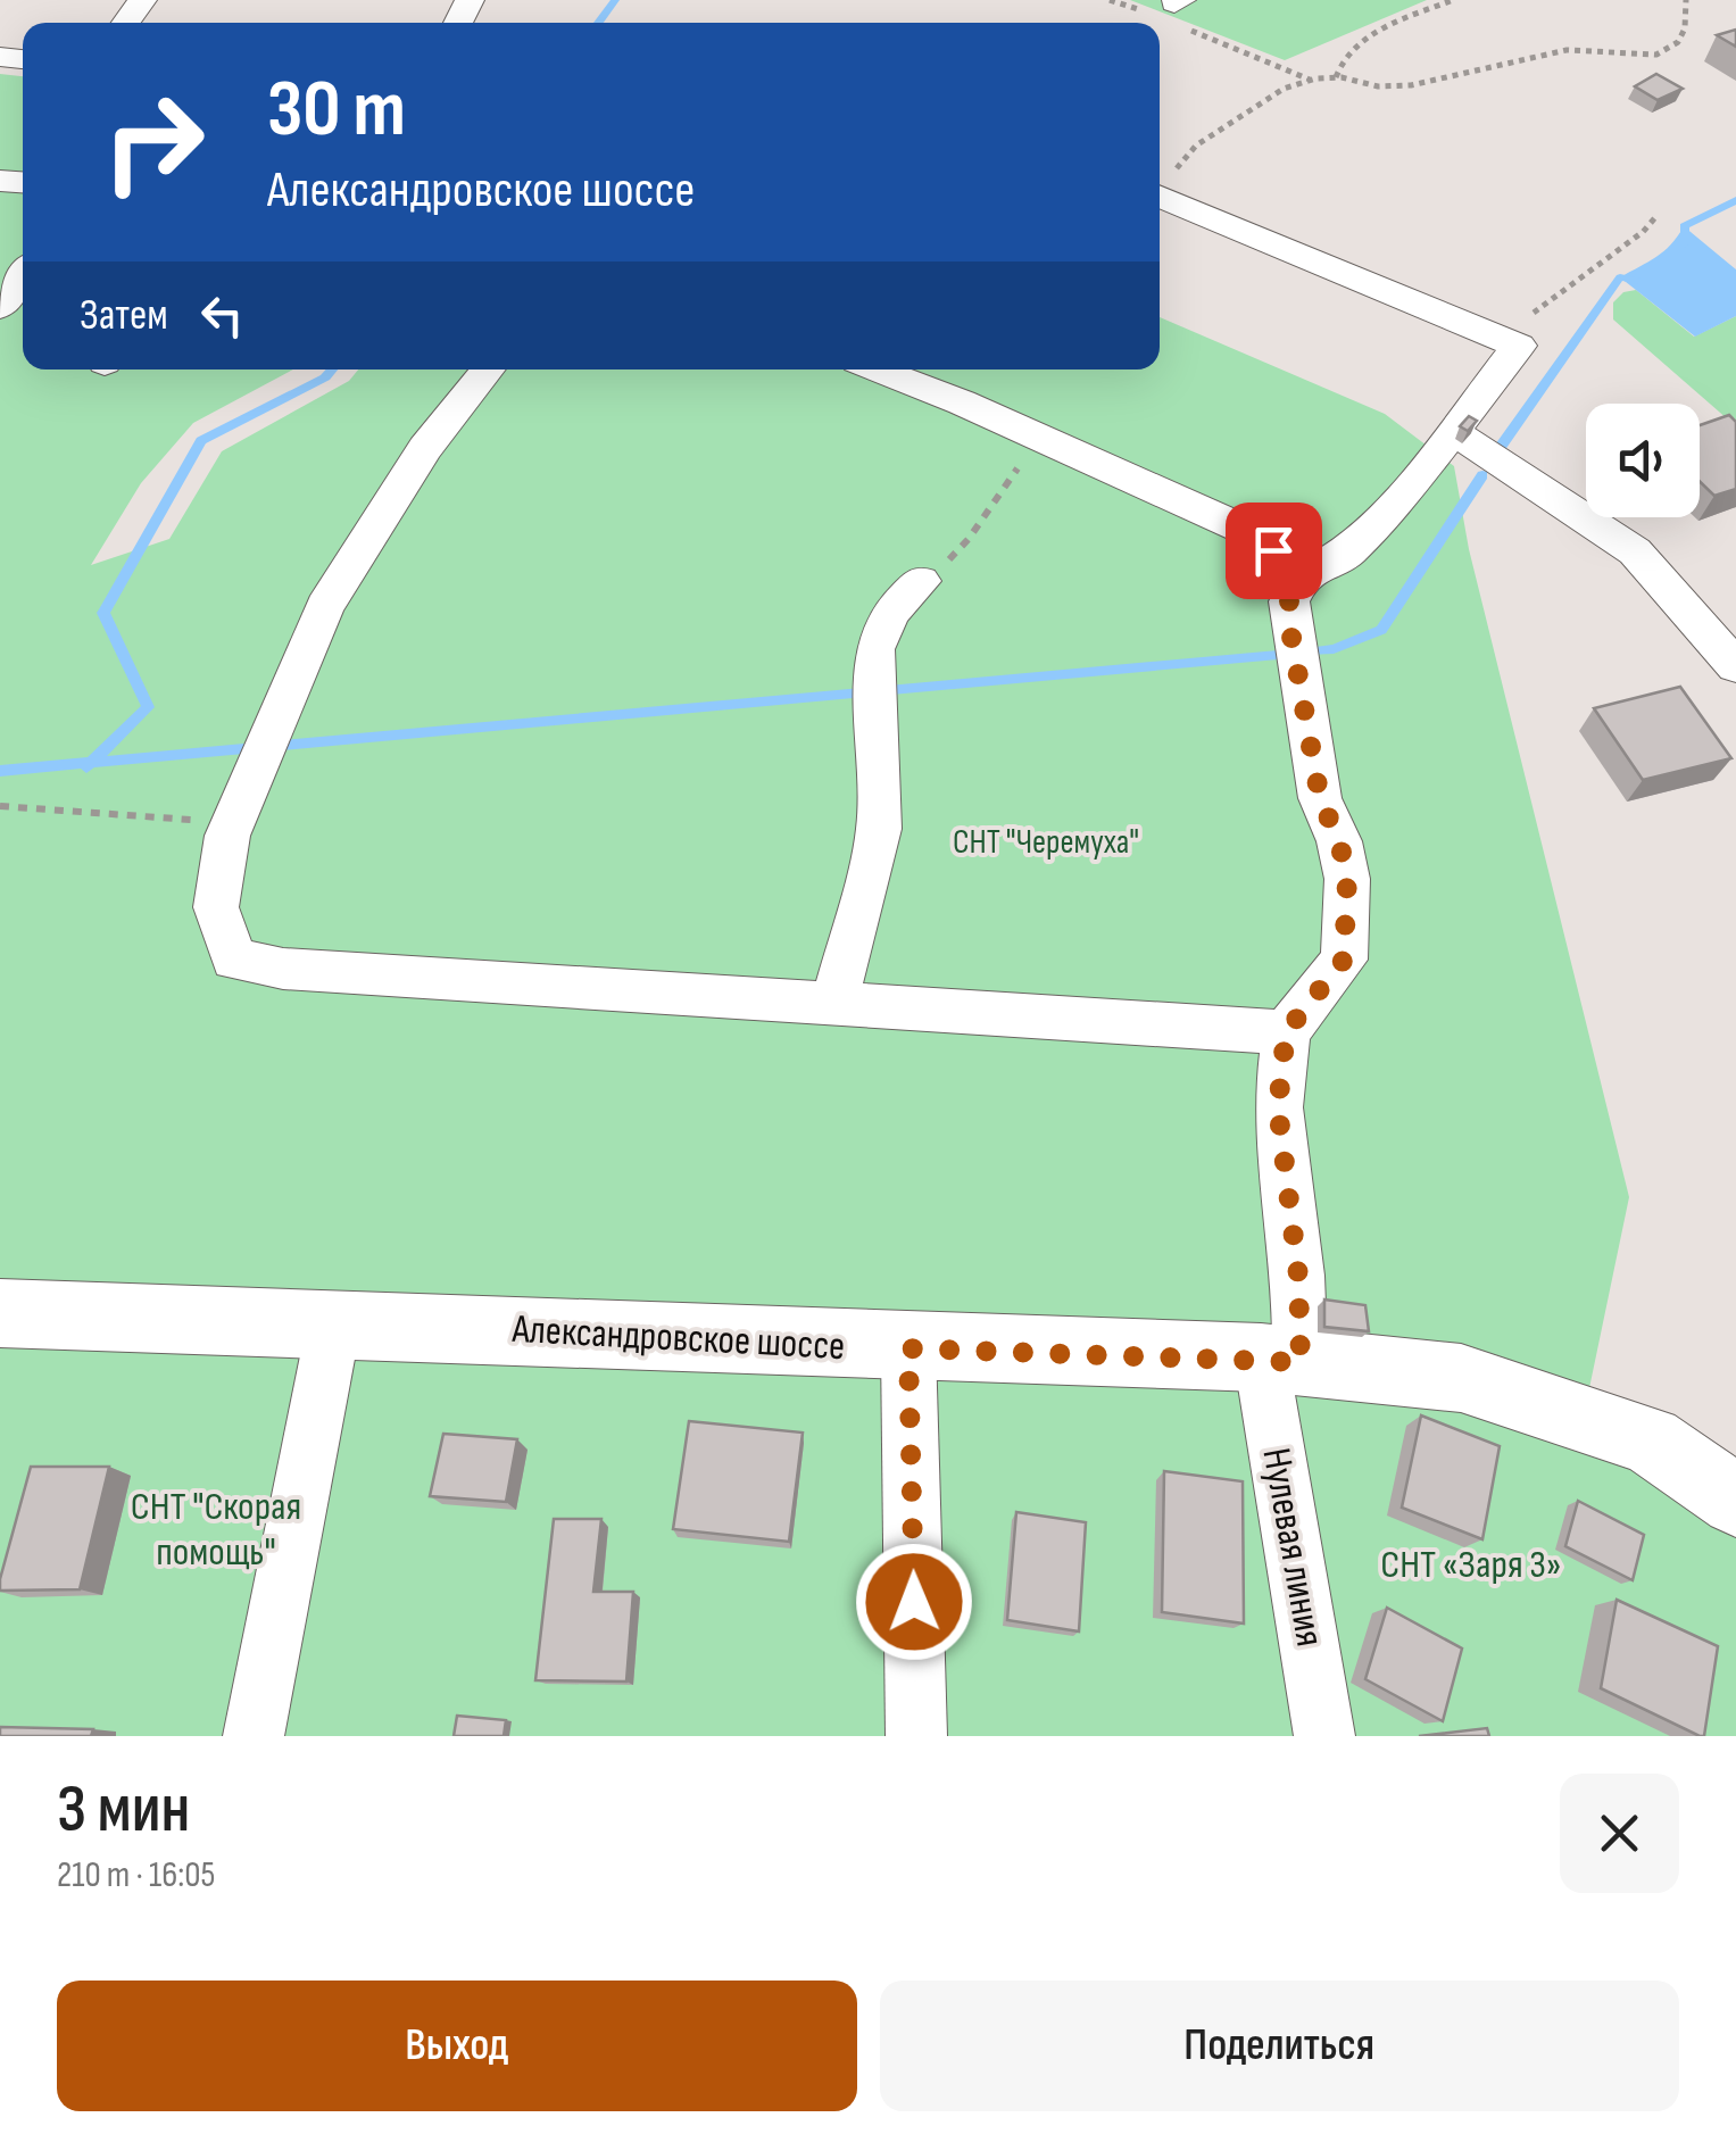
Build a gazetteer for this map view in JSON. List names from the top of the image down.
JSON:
{
  "streets": {
    "street": ["Александровское шоссе", "Нулевая линия"]
  },
  "crossings": [
    ["Александровское шоссе", "Нулевая линия"]
  ],
  "parks": ["СНТ \"Черемуха\"", "СНТ \"Скорая помощь\"", "СНТ «Заря 3»"],
  "page": {
    "turn": ["30 m", "Александровское шоссе"],
    "then": "Затем",
    "heading": ["3 мин", "210 m · 16:05"],
    "buttons": ["Выход", "Поделиться"]
  }
}
